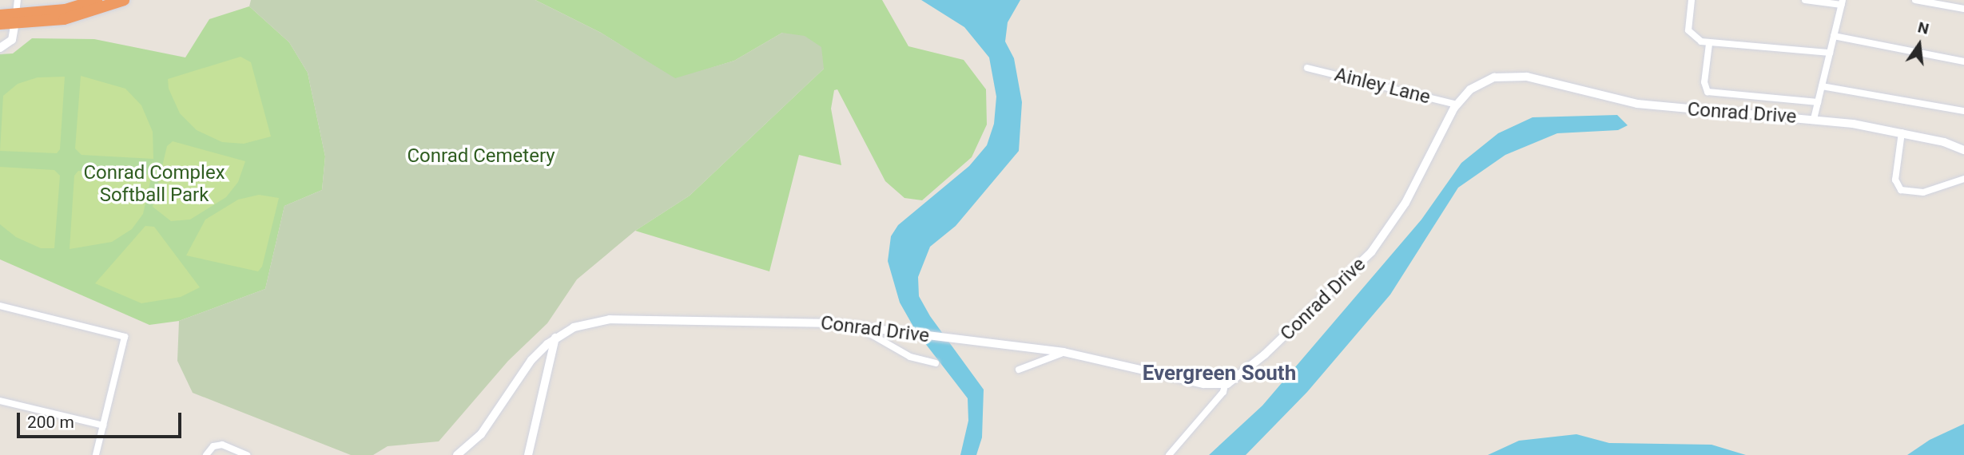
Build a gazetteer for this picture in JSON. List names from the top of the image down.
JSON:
{
  "streets": {
    "main road": ["Conrad Drive"],
    "street": ["Ainley Lane"]
  },
  "crossings": [
    ["Ainley Lane", "Conrad Drive"]
  ],
  "districts": ["Evergreen South"],
  "parks": ["Conrad Cemetery", "Conrad Complex Softball Park"],
  "scale_bar": "200 m",
  "north": "top"
}
